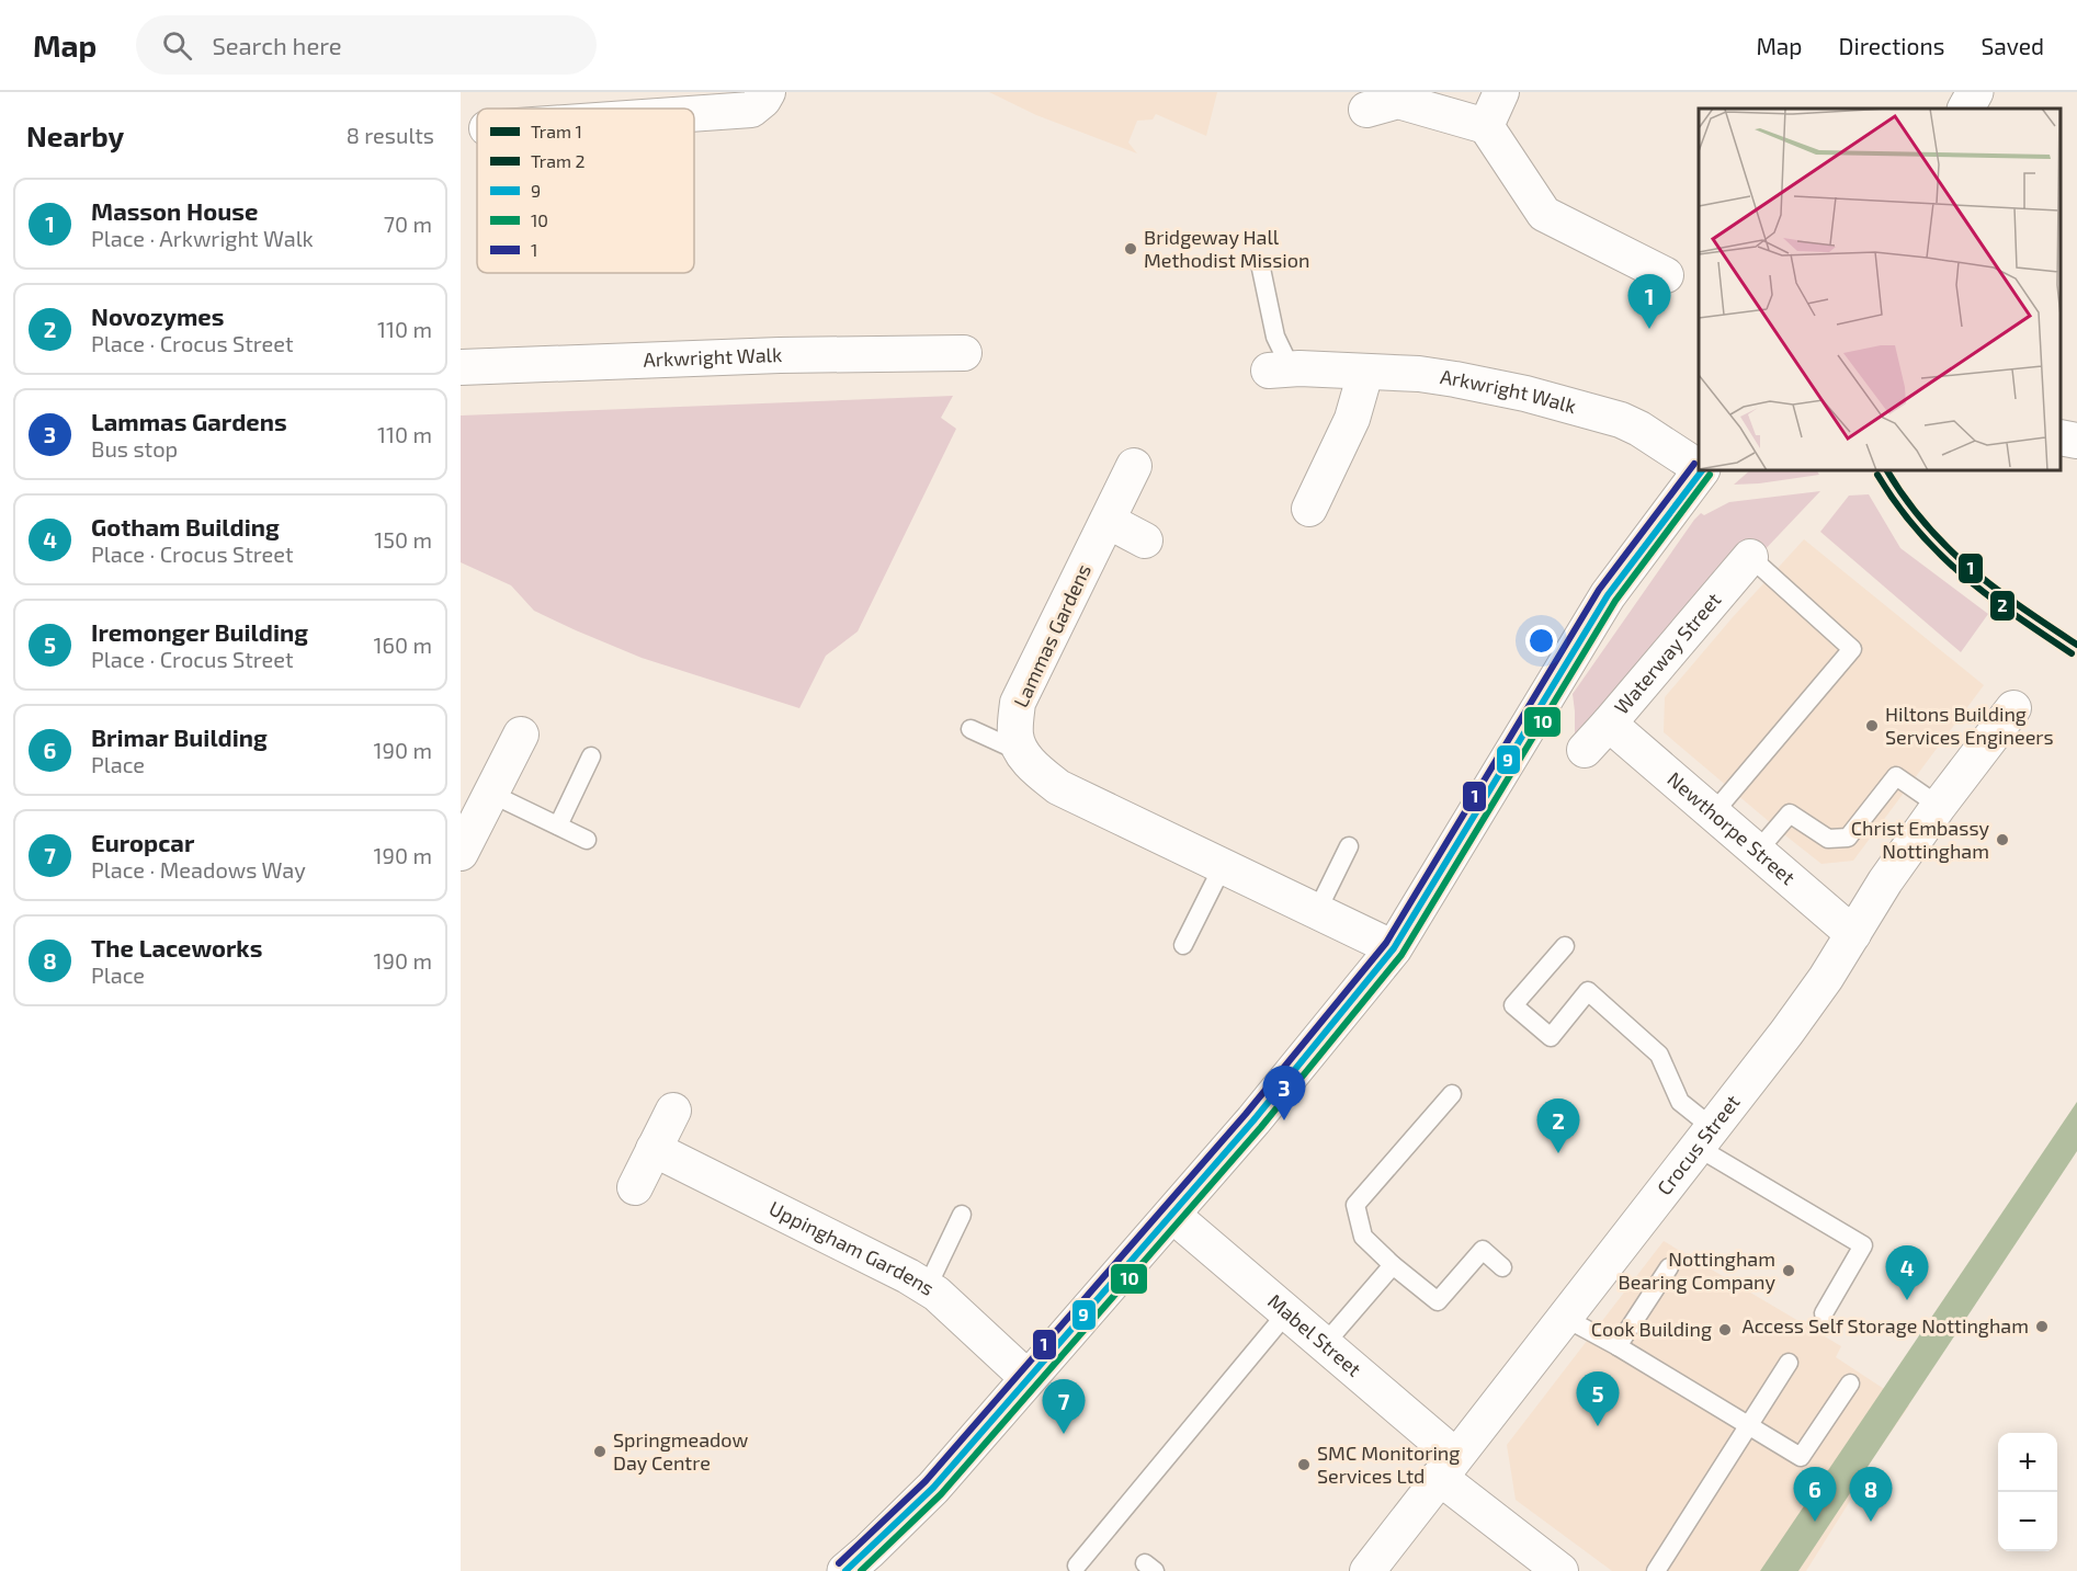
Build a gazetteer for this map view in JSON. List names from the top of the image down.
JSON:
{
  "streets": {
    "street": [
      "Arkwright Walk",
      "Lammas Gardens",
      "Waterway Street",
      "Newthorpe Street",
      "Crocus Street",
      "Uppingham Gardens",
      "Mabel Street"
    ]
  },
  "crossings": [
    ["Waterway Street", "Newthorpe Street"],
    ["Newthorpe Street", "Crocus Street"],
    ["Crocus Street", "Mabel Street"]
  ],
  "places": [
    "Bridgeway Hall Methodist Mission",
    "Hiltons Building Services Engineers",
    "Christ Embassy Nottingham",
    "Nottingham Bearing Company",
    "Access Self Storage Nottingham",
    "Cook Building",
    "Springmeadow Day Centre",
    "SMC Monitoring Services Ltd"
  ],
  "lines": [
    "transit line 1",
    "tram line 1",
    "transit line 9",
    "tram line 2",
    "transit line 10"
  ],
  "legend": [
    "Tram 1",
    "Tram 2",
    "9",
    "10",
    "1"
  ],
  "page": {
    "header": "Map",
    "search": "Search here",
    "nav": ["Map", "Directions", "Saved"],
    "heading": ["Nearby", "8 results"],
    "list": [
      {
        "mark": "1",
        "name": "Masson House",
        "note": "Place · Arkwright Walk",
        "value": "70 m"
      },
      {
        "mark": "2",
        "name": "Novozymes",
        "note": "Place · Crocus Street",
        "value": "110 m"
      },
      {
        "mark": "3",
        "name": "Lammas Gardens",
        "note": "Bus stop",
        "value": "110 m"
      },
      {
        "mark": "4",
        "name": "Gotham Building",
        "note": "Place · Crocus Street",
        "value": "150 m"
      },
      {
        "mark": "5",
        "name": "Iremonger Building",
        "note": "Place · Crocus Street",
        "value": "160 m"
      },
      {
        "mark": "6",
        "name": "Brimar Building",
        "note": "Place",
        "value": "190 m"
      },
      {
        "mark": "7",
        "name": "Europcar",
        "note": "Place · Meadows Way",
        "value": "190 m"
      },
      {
        "mark": "8",
        "name": "The Laceworks",
        "note": "Place",
        "value": "190 m"
      }
    ],
    "pins": [
      "1",
      "3",
      "2",
      "4",
      "5",
      "7",
      "6",
      "8"
    ],
    "map_buttons": ["+", "−"]
  }
}
